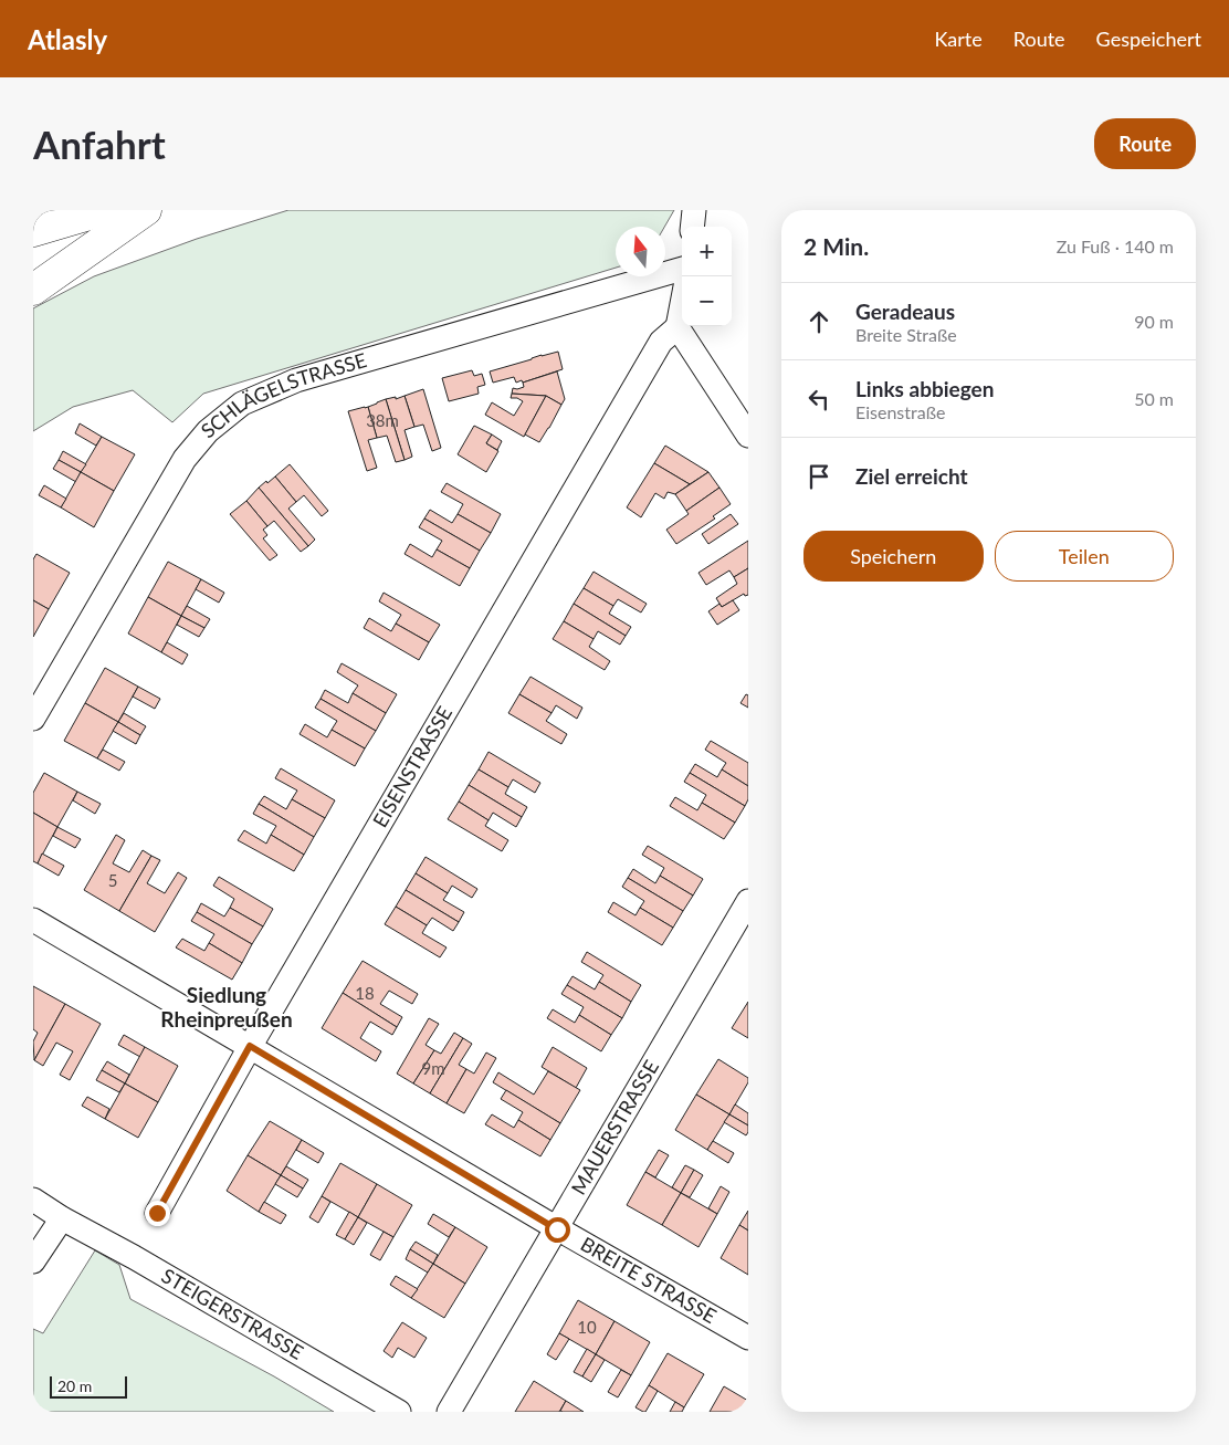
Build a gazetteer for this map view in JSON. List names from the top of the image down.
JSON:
{
  "streets": {
    "street": [
      "SCHLÄGELSTRASSE",
      "EISENSTRASSE",
      "MAUERSTRASSE",
      "BREITE STRASSE",
      "STEIGERSTRASSE"
    ]
  },
  "crossings": [
    ["EISENSTRASSE", "BREITE STRASSE"],
    ["MAUERSTRASSE", "BREITE STRASSE"]
  ],
  "districts": ["Siedlung Rheinpreußen"],
  "house_numbers": [
    "38m",
    "5",
    "18",
    "9m",
    "10"
  ],
  "scale_bar": "20 m",
  "north": "top",
  "page": {
    "header": "Atlasly",
    "nav": ["Karte", "Route", "Gespeichert"],
    "buttons": [
      "Route",
      ["Speichern", "Teilen"]
    ],
    "title": "Anfahrt",
    "heading": ["2 Min.", "Zu Fuß · 140 m"],
    "map_buttons": ["+", "−"],
    "list": [
      ["Geradeaus", "Breite Straße", "90 m"],
      ["Links abbiegen", "Eisenstraße", "50 m"],
      "Ziel erreicht"
    ],
    "scale": "20 m"
  }
}
